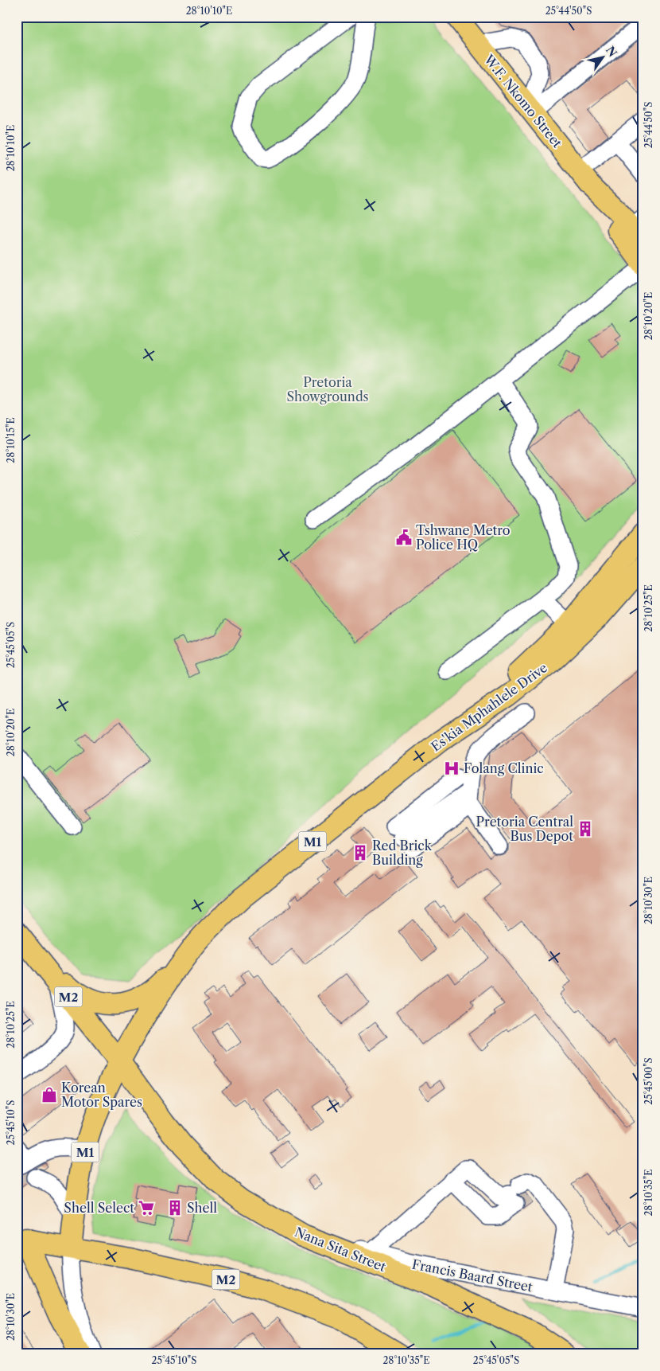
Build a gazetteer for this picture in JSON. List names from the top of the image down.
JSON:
{
  "streets": {
    "main road": [
      "W.F. Nkomo Street",
      "Es'kia Mphahlele Drive",
      "M1",
      "M2",
      "Nana Sita Street"
    ],
    "street": ["Francis Baard Street"]
  },
  "crossings": [
    ["Es'kia Mphahlele Drive", "M1"],
    ["Es'kia Mphahlele Drive", "M2"],
    ["Es'kia Mphahlele Drive", "Nana Sita Street"],
    ["M2", "Nana Sita Street"],
    ["Nana Sita Street", "Francis Baard Street"]
  ],
  "parks": ["Pretoria Showgrounds"],
  "places": {
    "public building": ["Tshwane Metro Police HQ"],
    "hospital": ["Folang Clinic"],
    "building": ["Pretoria Central Bus Depot", "Red Brick Building", "Shell"],
    "shop": ["Korean Motor Spares"],
    "supermarket": ["Shell Select"]
  },
  "north": "top right",
  "coordinates": [
    "28°10'10\"E",
    "25°44'50\"S",
    "28°10'20\"E",
    "28°10'15\"E",
    "28°10'25\"E",
    "25°45'05\"S",
    "28°10'30\"E",
    "25°45'00\"S",
    "25°45'10\"S",
    "28°10'35\"E"
  ]
}
